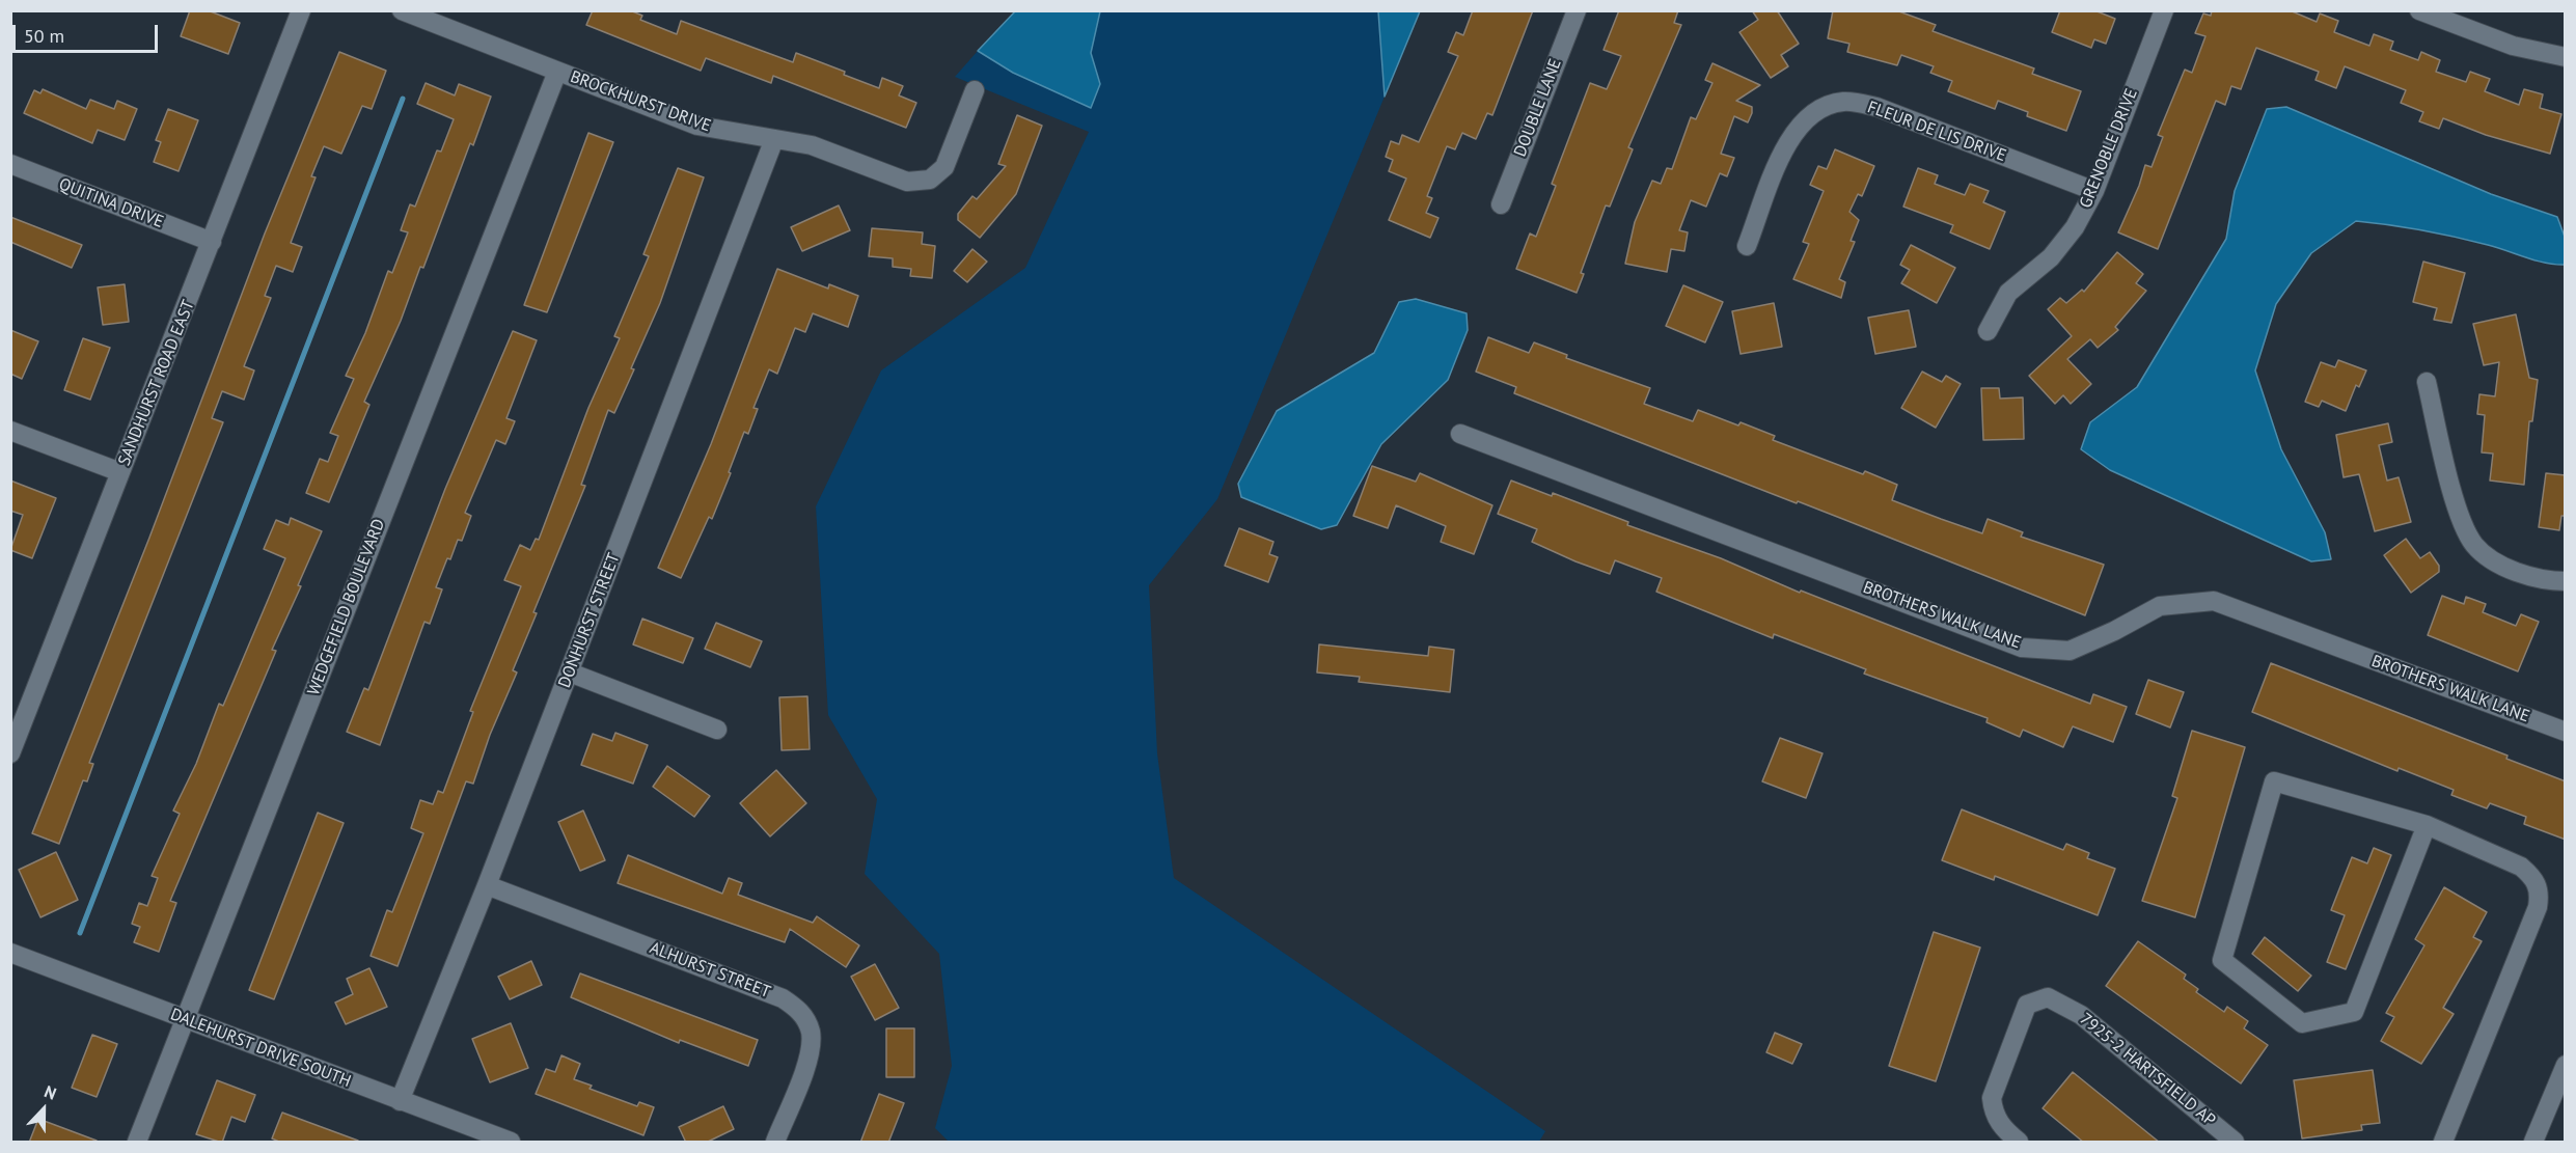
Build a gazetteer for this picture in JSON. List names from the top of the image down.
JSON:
{
  "streets": {
    "street": [
      "BROCKHURST DRIVE",
      "DOUBLE LANE",
      "FLEUR DE LIS DRIVE",
      "GRENOBLE DRIVE",
      "QUITINA DRIVE",
      "SANDHURST ROAD EAST",
      "WEDGEFIELD BOULEVARD",
      "BROTHERS WALK LANE",
      "DONHURST STREET",
      "ALHURST STREET",
      "DALEHURST DRIVE SOUTH",
      "7925-2 HARTSFIELD AP"
    ]
  },
  "crossings": [
    ["BROCKHURST DRIVE", "WEDGEFIELD BOULEVARD"],
    ["BROCKHURST DRIVE", "DONHURST STREET"],
    ["FLEUR DE LIS DRIVE", "GRENOBLE DRIVE"],
    ["QUITINA DRIVE", "SANDHURST ROAD EAST"],
    ["WEDGEFIELD BOULEVARD", "DALEHURST DRIVE SOUTH"],
    ["DONHURST STREET", "ALHURST STREET"],
    ["DONHURST STREET", "DALEHURST DRIVE SOUTH"]
  ],
  "scale_bar": "50 m",
  "north": "top"
}
